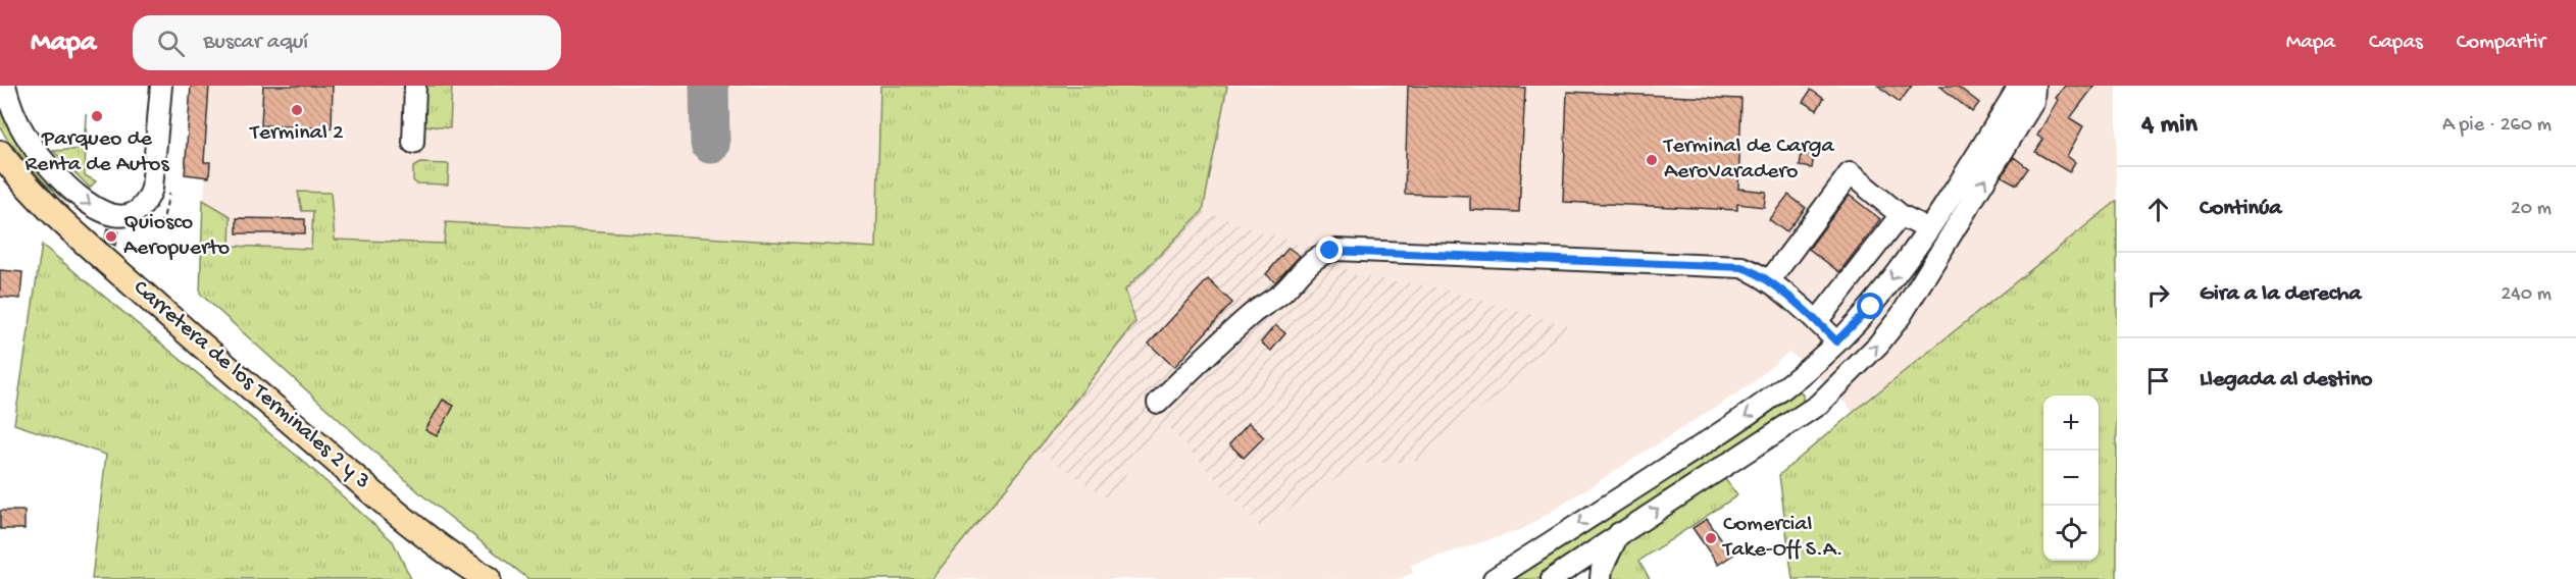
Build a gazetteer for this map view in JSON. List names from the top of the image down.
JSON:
{
  "streets": {
    "main road": ["Carretera de los Terminales 2 y 3"]
  },
  "places": [
    "Terminal 2",
    "Parqueo de Renta de Autos",
    "Terminal de Carga AeroVaradero",
    "Quiosco Aeropuerto",
    "Comercial Take-Off S.A."
  ],
  "page": {
    "header": "Mapa",
    "search": "Buscar aquí",
    "nav": ["Mapa", "Capas", "Compartir"],
    "heading": ["4 min", "A pie · 260 m"],
    "list": [
      ["Continúa", "20 m"],
      ["Gira a la derecha", "240 m"],
      "Llegada al destino"
    ],
    "map_buttons": ["+", "−"]
  }
}
